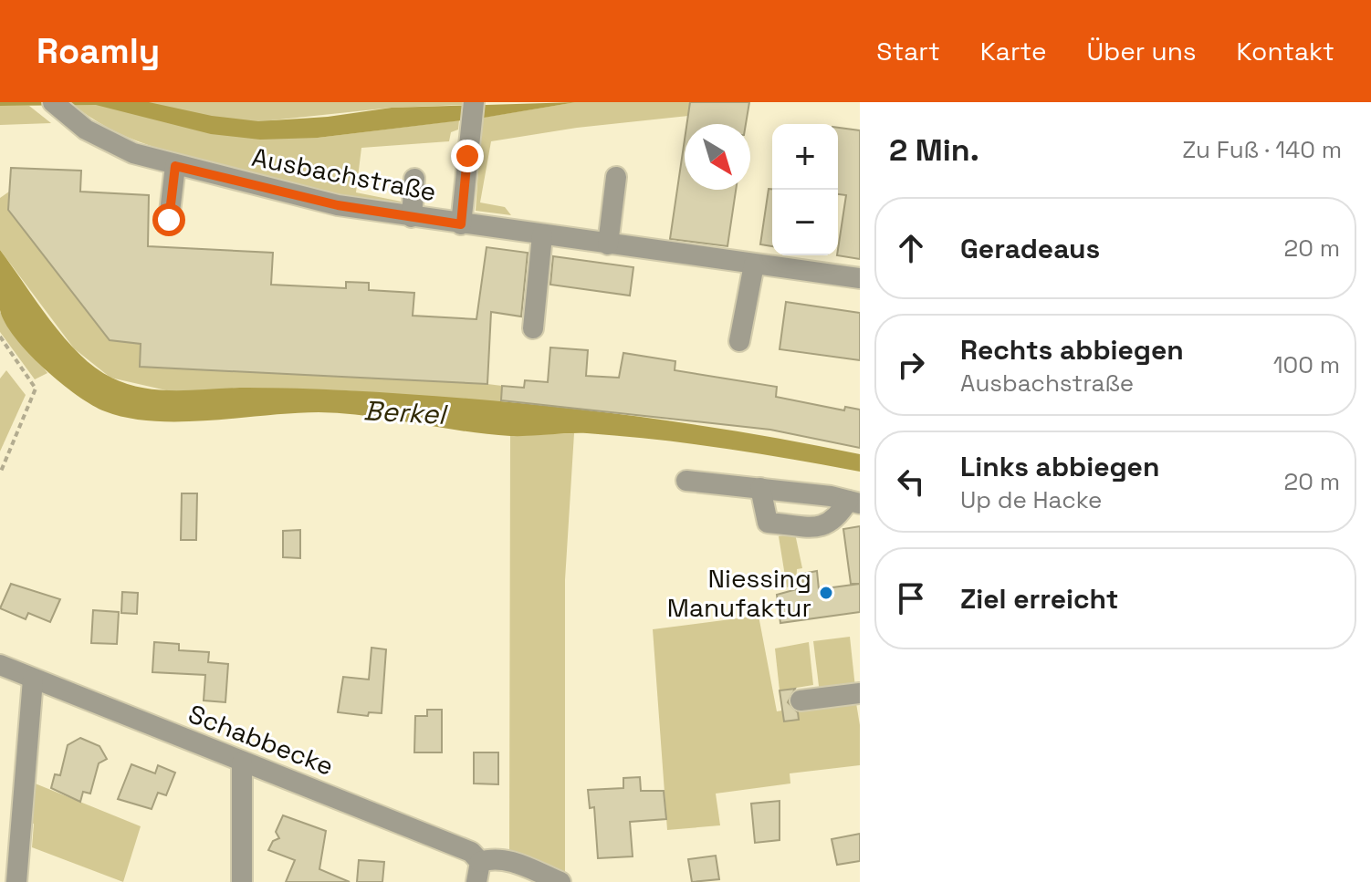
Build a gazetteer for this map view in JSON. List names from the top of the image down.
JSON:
{
  "streets": {
    "street": ["Ausbachstraße", "Schabbecke"]
  },
  "water": ["Berkel"],
  "places": ["Niessing Manufaktur"],
  "north": "bottom right",
  "page": {
    "header": "Roamly",
    "nav": [
      "Start",
      "Karte",
      "Über uns",
      "Kontakt"
    ],
    "heading": ["2 Min.", "Zu Fuß · 140 m"],
    "map_buttons": ["+", "−"],
    "list": [
      ["Geradeaus", "20 m"],
      ["Rechts abbiegen", "Ausbachstraße", "100 m"],
      ["Links abbiegen", "Up de Hacke", "20 m"],
      "Ziel erreicht"
    ]
  }
}
